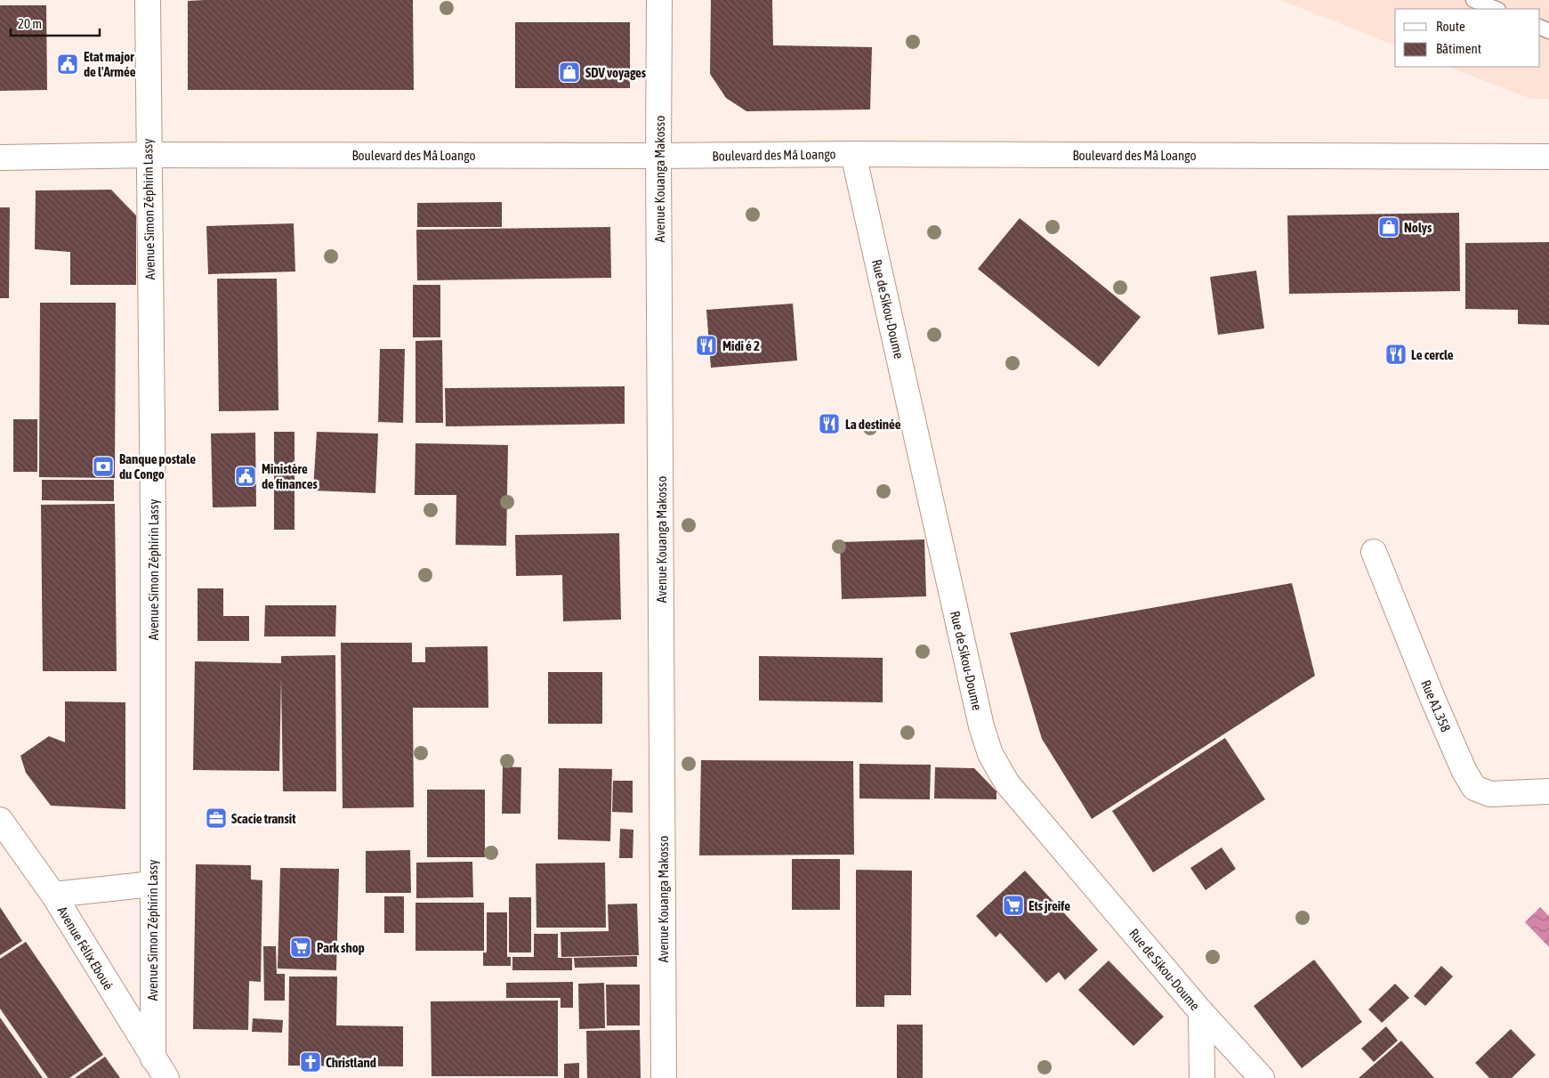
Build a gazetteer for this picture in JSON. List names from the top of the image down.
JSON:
{
  "streets": {
    "street": [
      "Boulevard des Mâ Loango",
      "Avenue Kouanga Makosso",
      "Avenue Simon Zéphirin Lassy",
      "Rue de Sikou-Doume",
      "Rue A1.358",
      "Avenue Félix Eboué"
    ]
  },
  "crossings": [
    ["Boulevard des Mâ Loango", "Avenue Kouanga Makosso"],
    ["Boulevard des Mâ Loango", "Avenue Simon Zéphirin Lassy"],
    ["Boulevard des Mâ Loango", "Rue de Sikou-Doume"],
    ["Avenue Simon Zéphirin Lassy", "Avenue Félix Eboué"]
  ],
  "places": {
    "public building": ["Etat major de l'Armée", "Ministère de finances"],
    "shop": ["SDV voyages", "Nolys"],
    "restaurant": ["Midi é 2", "Le cercle", "La destinée"],
    "bank": ["Banque postale du Congo"],
    "office": ["Scacie transit"],
    "supermarket": ["Ets jreife", "Park shop"],
    "church": ["Christland"]
  },
  "legend": ["Route", "Bâtiment"],
  "scale_bar": "20 m"
}
